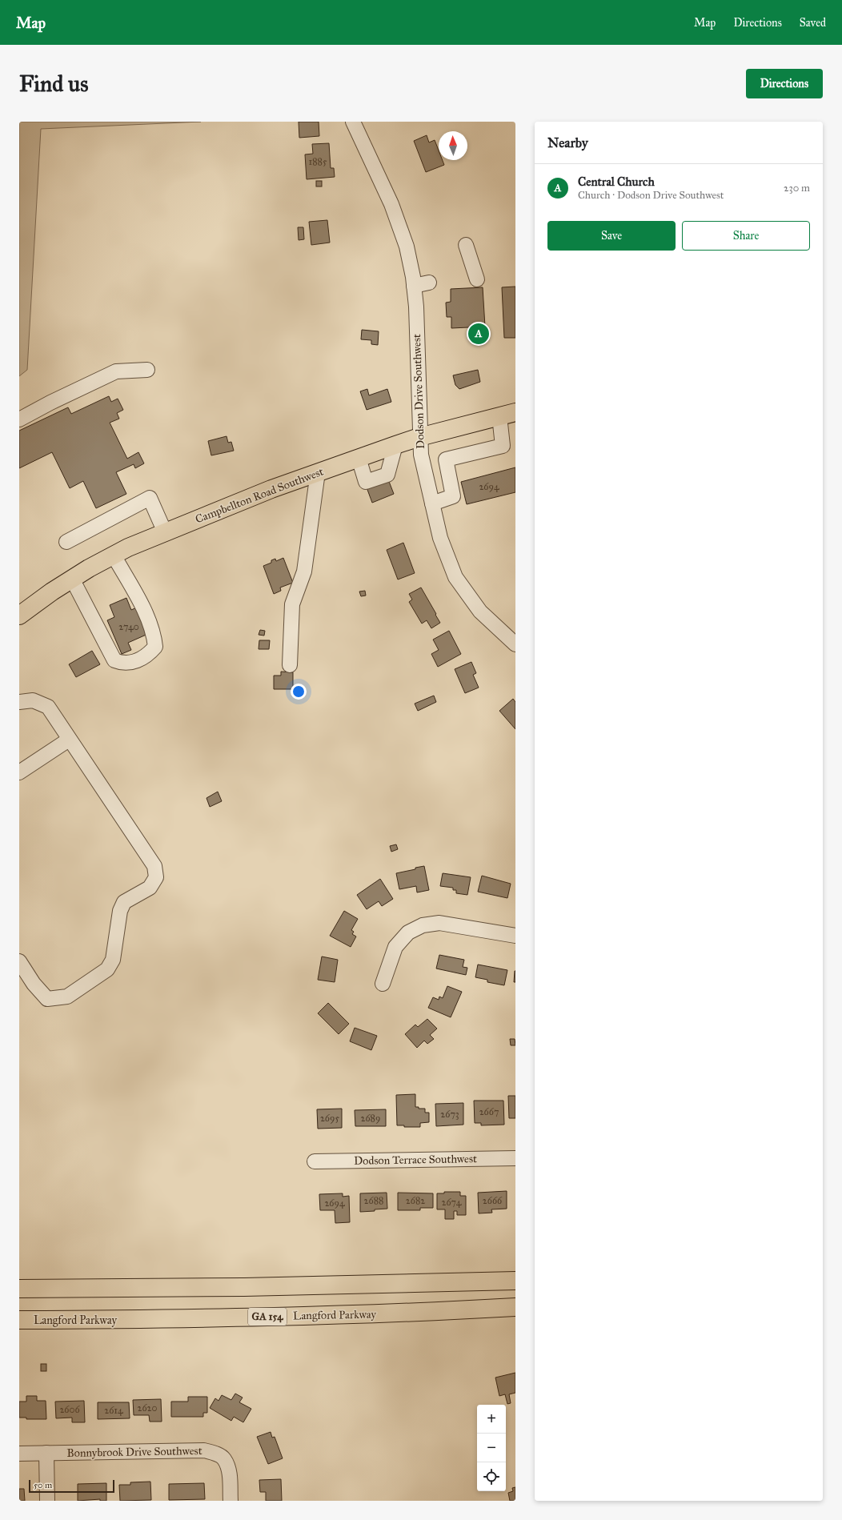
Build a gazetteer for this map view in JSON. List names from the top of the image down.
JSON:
{
  "streets": {
    "main road": ["Campbellton Road Southwest", "Langford Parkway", "GA 154"],
    "street": ["Dodson Drive Southwest", "Dodson Terrace Southwest", "Bonnybrook Drive Southwest"]
  },
  "crossings": [
    ["Dodson Drive Southwest", "Campbellton Road Southwest"]
  ],
  "house_numbers": [
    "1885",
    "2694",
    "2740",
    "2667",
    "2673",
    "2695",
    "2689",
    "2688",
    "2682",
    "2666",
    "2674",
    "2694",
    "2620",
    "2606",
    "2614"
  ],
  "scale_bar": "50 m",
  "north": "top",
  "page": {
    "header": "Map",
    "nav": ["Map", "Directions", "Saved"],
    "buttons": [
      "Directions",
      ["Save", "Share"]
    ],
    "title": "Find us",
    "heading": "Nearby",
    "list": [
      {
        "mark": "A",
        "name": "Central Church",
        "note": "Church · Dodson Drive Southwest",
        "value": "230 m"
      }
    ],
    "pins": "A",
    "map_buttons": ["+", "−"],
    "scale": "50 m"
  }
}
